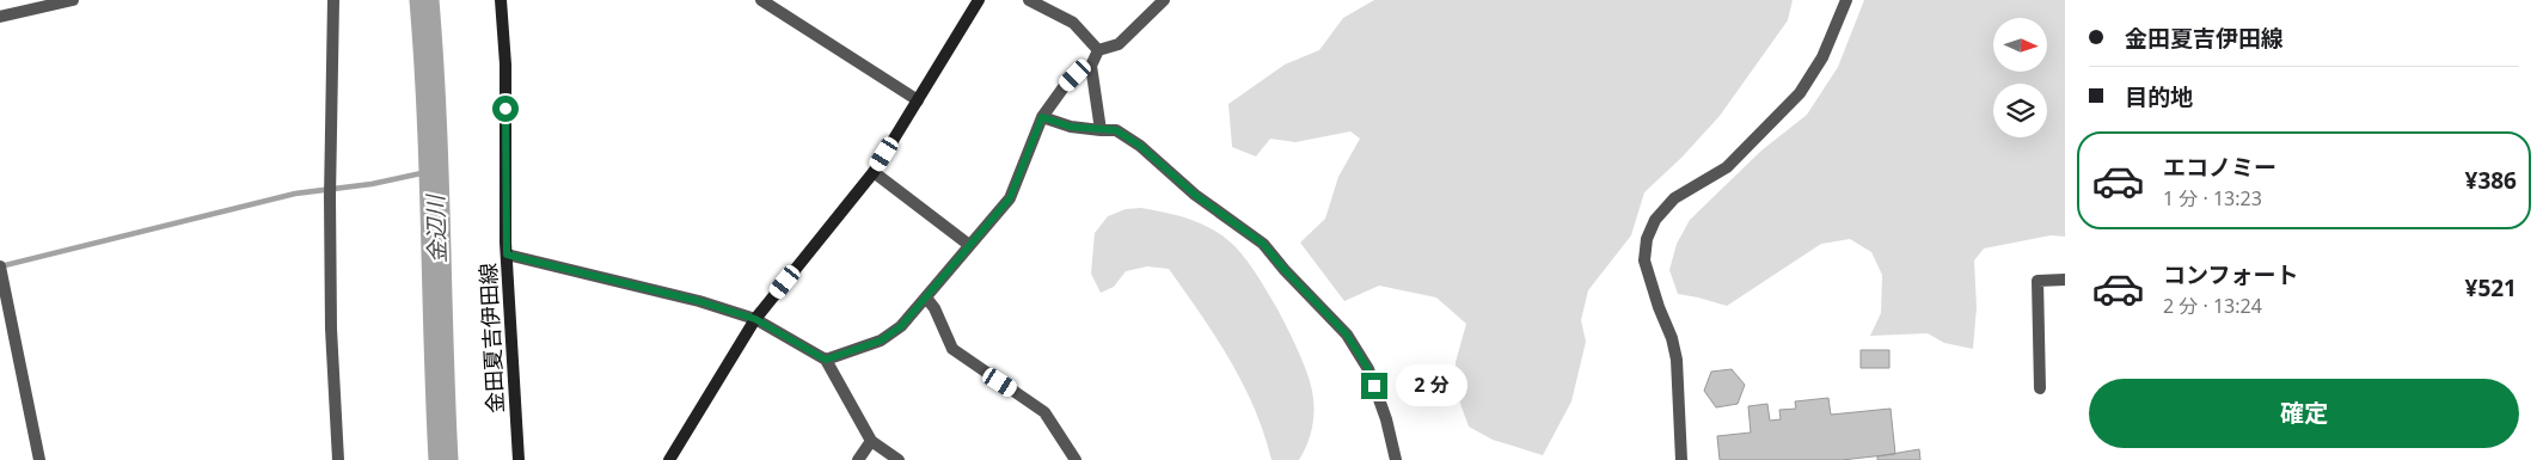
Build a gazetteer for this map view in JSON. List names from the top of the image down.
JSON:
{
  "streets": {
    "main road": ["金田夏吉伊田線"]
  },
  "water": ["金辺川"],
  "north": "right",
  "page": {
    "banner": ["金田夏吉伊田線", "目的地"],
    "list": [
      {
        "name": "エコノミー",
        "note": "1 分 · 13:23",
        "value": "¥386"
      },
      {
        "name": "コンフォート",
        "note": "2 分 · 13:24",
        "value": "¥521"
      }
    ],
    "bubble": "2 分",
    "buttons": "確定"
  }
}
